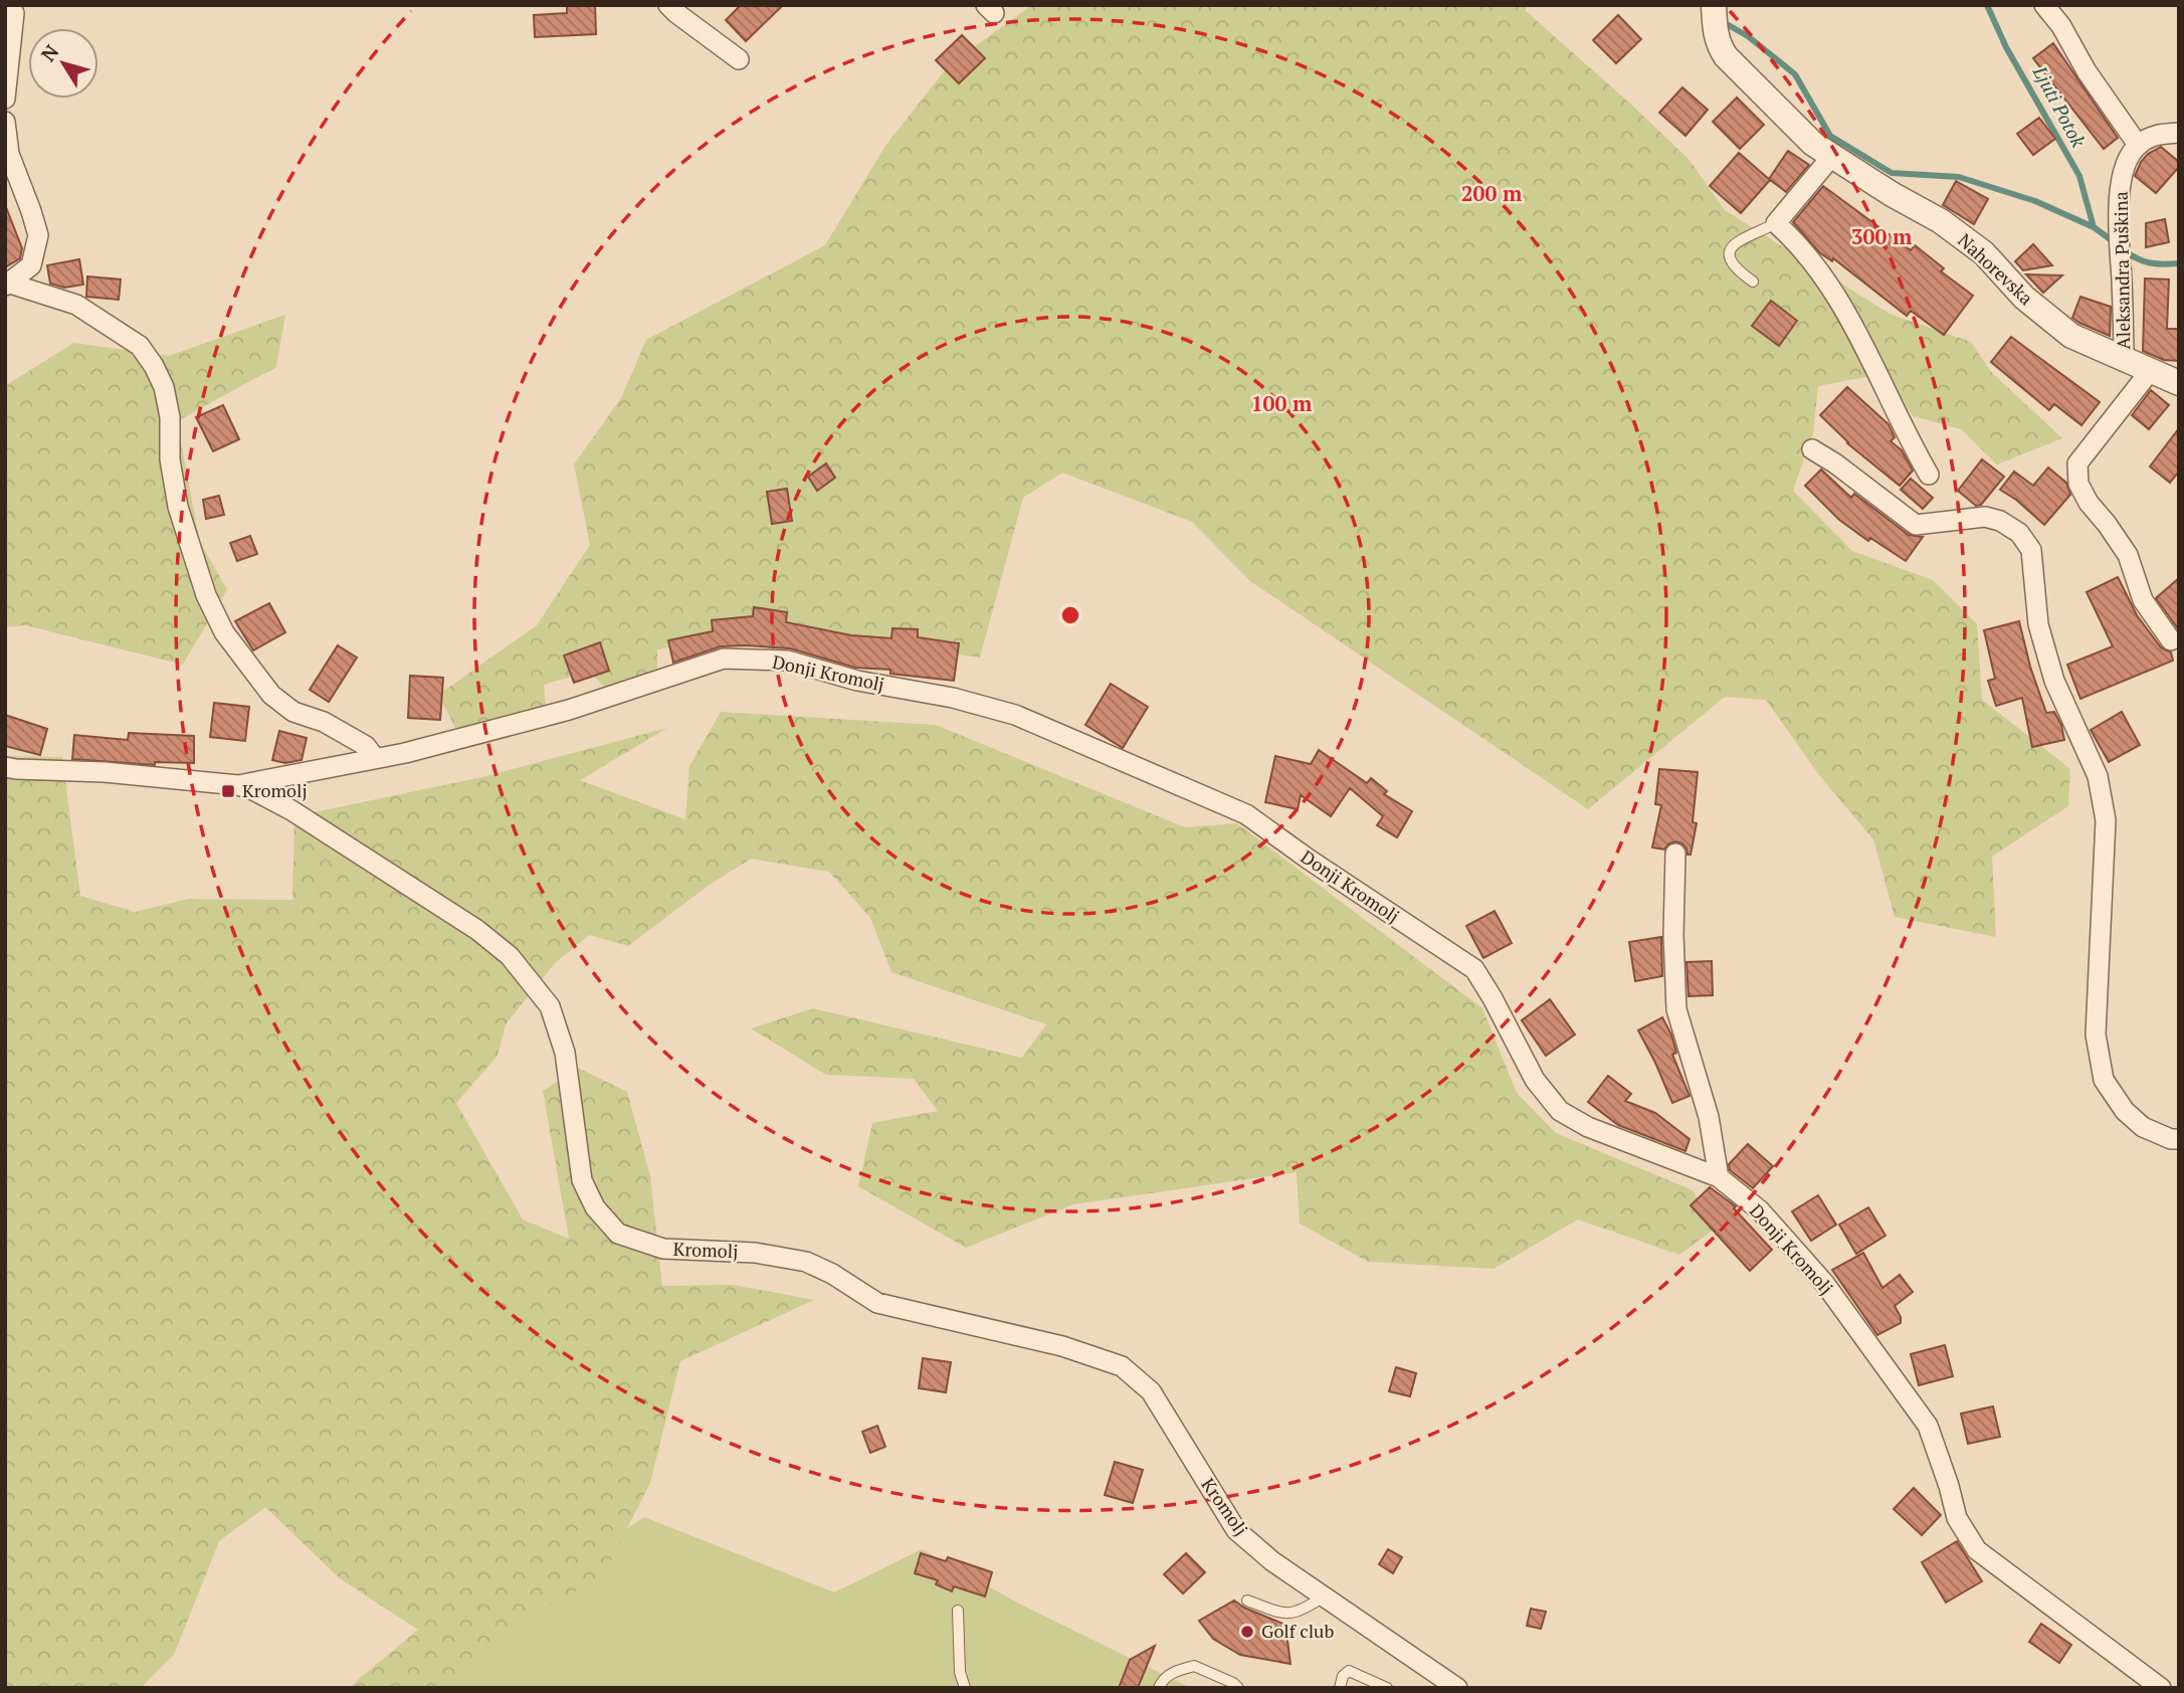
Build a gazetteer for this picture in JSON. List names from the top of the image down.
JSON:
{
  "streets": {
    "street": [
      "Nahorevska",
      "Aleksandra Puškina",
      "Donji Kromolj",
      "Kromolj"
    ]
  },
  "crossings": [
    ["Nahorevska", "Aleksandra Puškina"],
    ["Donji Kromolj", "Kromolj"]
  ],
  "water": ["Ljuti Potok"],
  "places": {
    "transit": ["Kromolj"],
    "other": ["Golf club"]
  },
  "north": "top left",
  "rings": ["200 m", "300 m", "100 m"]
}
